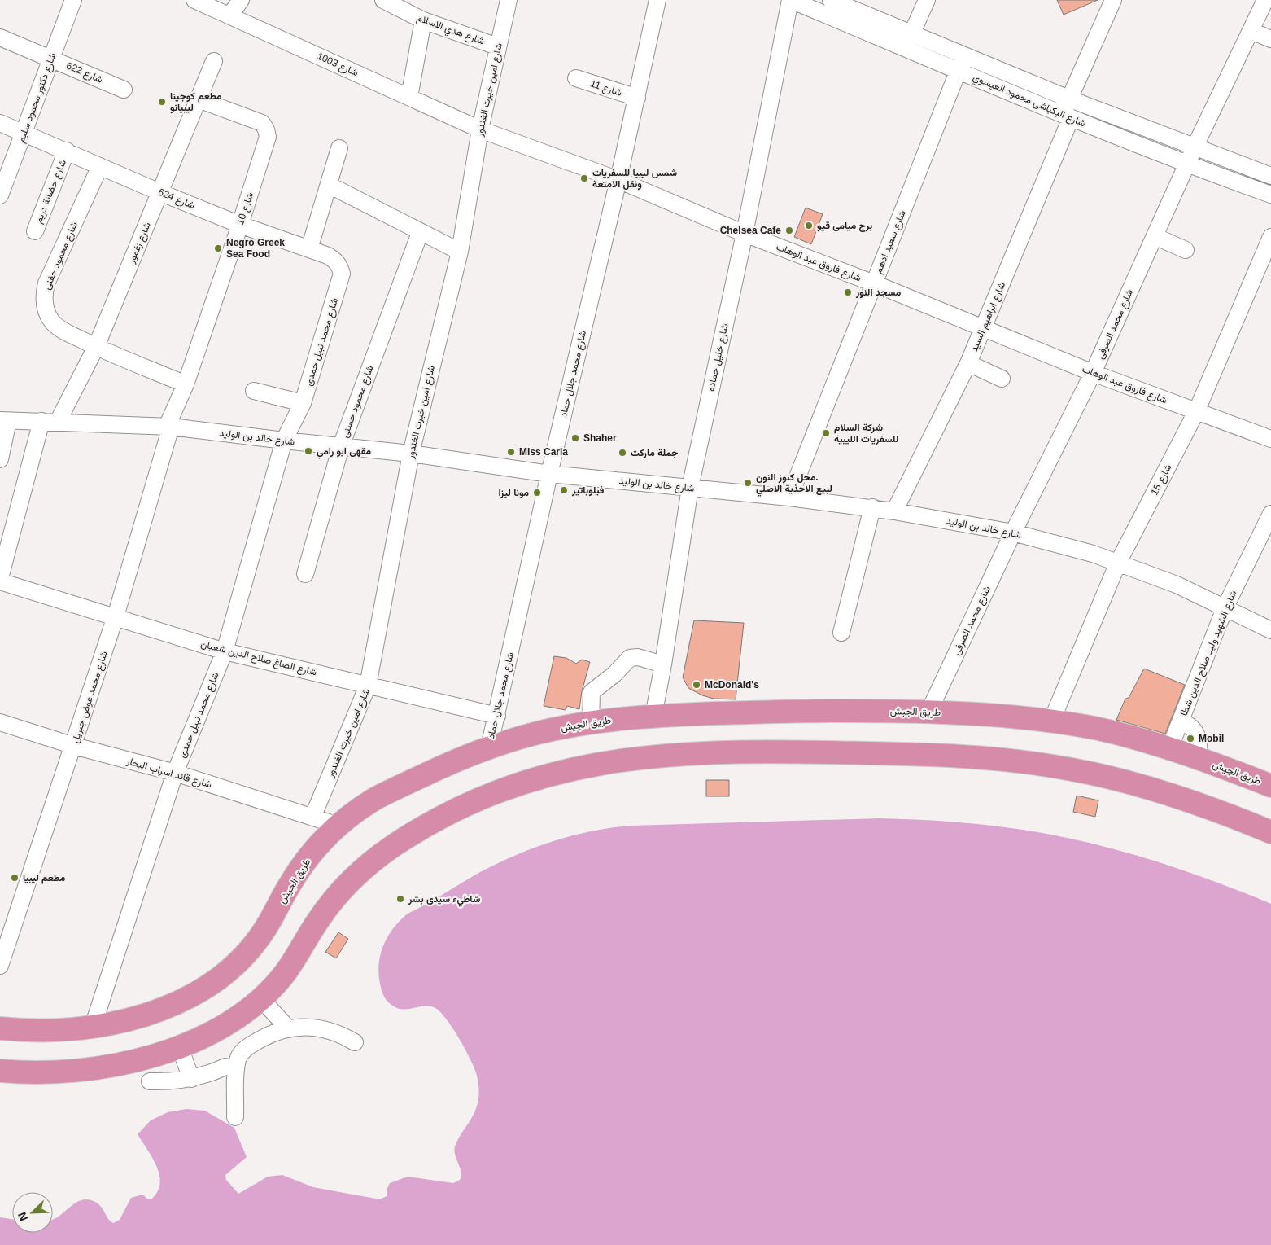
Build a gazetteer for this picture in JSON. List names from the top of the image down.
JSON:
{
  "streets": {
    "highway": ["طريق الجيش"],
    "street": [
      "شارع هدي الاسلام",
      "شارع 1003",
      "شارع 622",
      "شارع 11",
      "شارع امين خيرت الغندور",
      "شارع دكتور محمود سليم",
      "شارع البكباشى محمود العيسوي",
      "شارع حضانة دريم",
      "شارع 624",
      "شارع 10",
      "شارع سعيد ادهم",
      "شارع زغمور",
      "شارع محمود حفنى",
      "شارع فاروق عبد الوهاب",
      "شارع ابراهيم السيد",
      "شارع محمد الصرفى",
      "شارع محمد نبيل حمدى",
      "شارع خليل حماده",
      "شارع محمد جلال حماد",
      "شارع محمود حسنى",
      "شارع خالد بن الوليد",
      "شارع 15",
      "شارع الشهيد وليد صلاح الدين شطا",
      "شارع الصاغ صلاح الدين شعبان",
      "شارع محمد عوض جبريل",
      "شارع قائد اسراب البحار"
    ]
  },
  "crossings": [
    ["شارع هدي الاسلام", "شارع امين خيرت الغندور"],
    ["شارع 1003", "شارع امين خيرت الغندور"],
    ["شارع 1003", "شارع فاروق عبد الوهاب"],
    ["شارع 622", "شارع دكتور محمود سليم"],
    ["شارع 11", "شارع محمد جلال حماد"],
    ["شارع امين خيرت الغندور", "شارع فاروق عبد الوهاب"],
    ["شارع امين خيرت الغندور", "شارع خالد بن الوليد"],
    ["شارع امين خيرت الغندور", "شارع الصاغ صلاح الدين شعبان"],
    ["شارع امين خيرت الغندور", "شارع قائد اسراب البحار"],
    ["شارع دكتور محمود سليم", "شارع 624"],
    ["شارع البكباشى محمود العيسوي", "شارع سعيد ادهم"],
    ["شارع البكباشى محمود العيسوي", "شارع ابراهيم السيد"],
    ["شارع البكباشى محمود العيسوي", "شارع محمد الصرفى"],
    ["شارع البكباشى محمود العيسوي", "شارع خليل حماده"],
    ["شارع حضانة دريم", "شارع 624"],
    ["شارع 624", "شارع 10"],
    ["شارع 624", "شارع زغمور"],
    ["شارع 624", "شارع محمود حفنى"],
    ["شارع 624", "شارع محمد نبيل حمدى"],
    ["شارع 10", "شارع زغمور"],
    ["شارع 10", "شارع محمود حفنى"],
    ["شارع 10", "شارع خالد بن الوليد"],
    ["شارع 10", "شارع محمد عوض جبريل"],
    ["شارع سعيد ادهم", "شارع فاروق عبد الوهاب"],
    ["شارع سعيد ادهم", "شارع خالد بن الوليد"],
    ["شارع زغمور", "شارع محمود حفنى"],
    ["شارع زغمور", "شارع خالد بن الوليد"],
    ["شارع زغمور", "شارع الصاغ صلاح الدين شعبان"],
    ["شارع فاروق عبد الوهاب", "شارع ابراهيم السيد"],
    ["شارع فاروق عبد الوهاب", "شارع محمد الصرفى"],
    ["شارع فاروق عبد الوهاب", "شارع خليل حماده"],
    ["شارع فاروق عبد الوهاب", "شارع محمد جلال حماد"],
    ["شارع فاروق عبد الوهاب", "شارع 15"],
    ["شارع ابراهيم السيد", "شارع خالد بن الوليد"],
    ["شارع محمد الصرفى", "شارع خالد بن الوليد"],
    ["شارع محمد الصرفى", "طريق الجيش"],
    ["شارع محمد نبيل حمدى", "شارع خالد بن الوليد"],
    ["شارع محمد نبيل حمدى", "شارع الصاغ صلاح الدين شعبان"],
    ["شارع محمد نبيل حمدى", "طريق الجيش"],
    ["شارع محمد نبيل حمدى", "شارع قائد اسراب البحار"],
    ["شارع خليل حماده", "شارع خالد بن الوليد"],
    ["شارع خليل حماده", "طريق الجيش"],
    ["شارع محمد جلال حماد", "شارع خالد بن الوليد"],
    ["شارع محمد جلال حماد", "شارع الصاغ صلاح الدين شعبان"],
    ["شارع محمد جلال حماد", "طريق الجيش"],
    ["شارع محمود حسنى", "شارع خالد بن الوليد"],
    ["شارع خالد بن الوليد", "شارع 15"],
    ["شارع خالد بن الوليد", "شارع الشهيد وليد صلاح الدين شطا"],
    ["شارع خالد بن الوليد", "شارع محمد عوض جبريل"],
    ["شارع 15", "طريق الجيش"],
    ["شارع الشهيد وليد صلاح الدين شطا", "طريق الجيش"],
    ["شارع الصاغ صلاح الدين شعبان", "شارع محمد عوض جبريل"],
    ["شارع محمد عوض جبريل", "شارع قائد اسراب البحار"],
    ["طريق الجيش", "شارع قائد اسراب البحار"]
  ],
  "places": [
    "مطعم كوجينا ليبيانو",
    "شمس ليبيا للسفريات ونقل الامتعة",
    "برج ميامى ڤيو",
    "Chelsea Cafe",
    "Negro Greek Sea Food",
    "مسجد النور",
    "شركة السلام للسفريات الليبية",
    "Shaher",
    "مقهى ابو رامي",
    "Miss Carla",
    "جملة ماركت",
    "محل كنوز النون. لبيع الاحذية الاصلي",
    "فيلوباتير",
    "مونا ليزا",
    "McDonald's",
    "Mobil",
    "مطعم ليبيا",
    "شاطيء سيدى بشر"
  ],
  "north": "bottom left"
}
